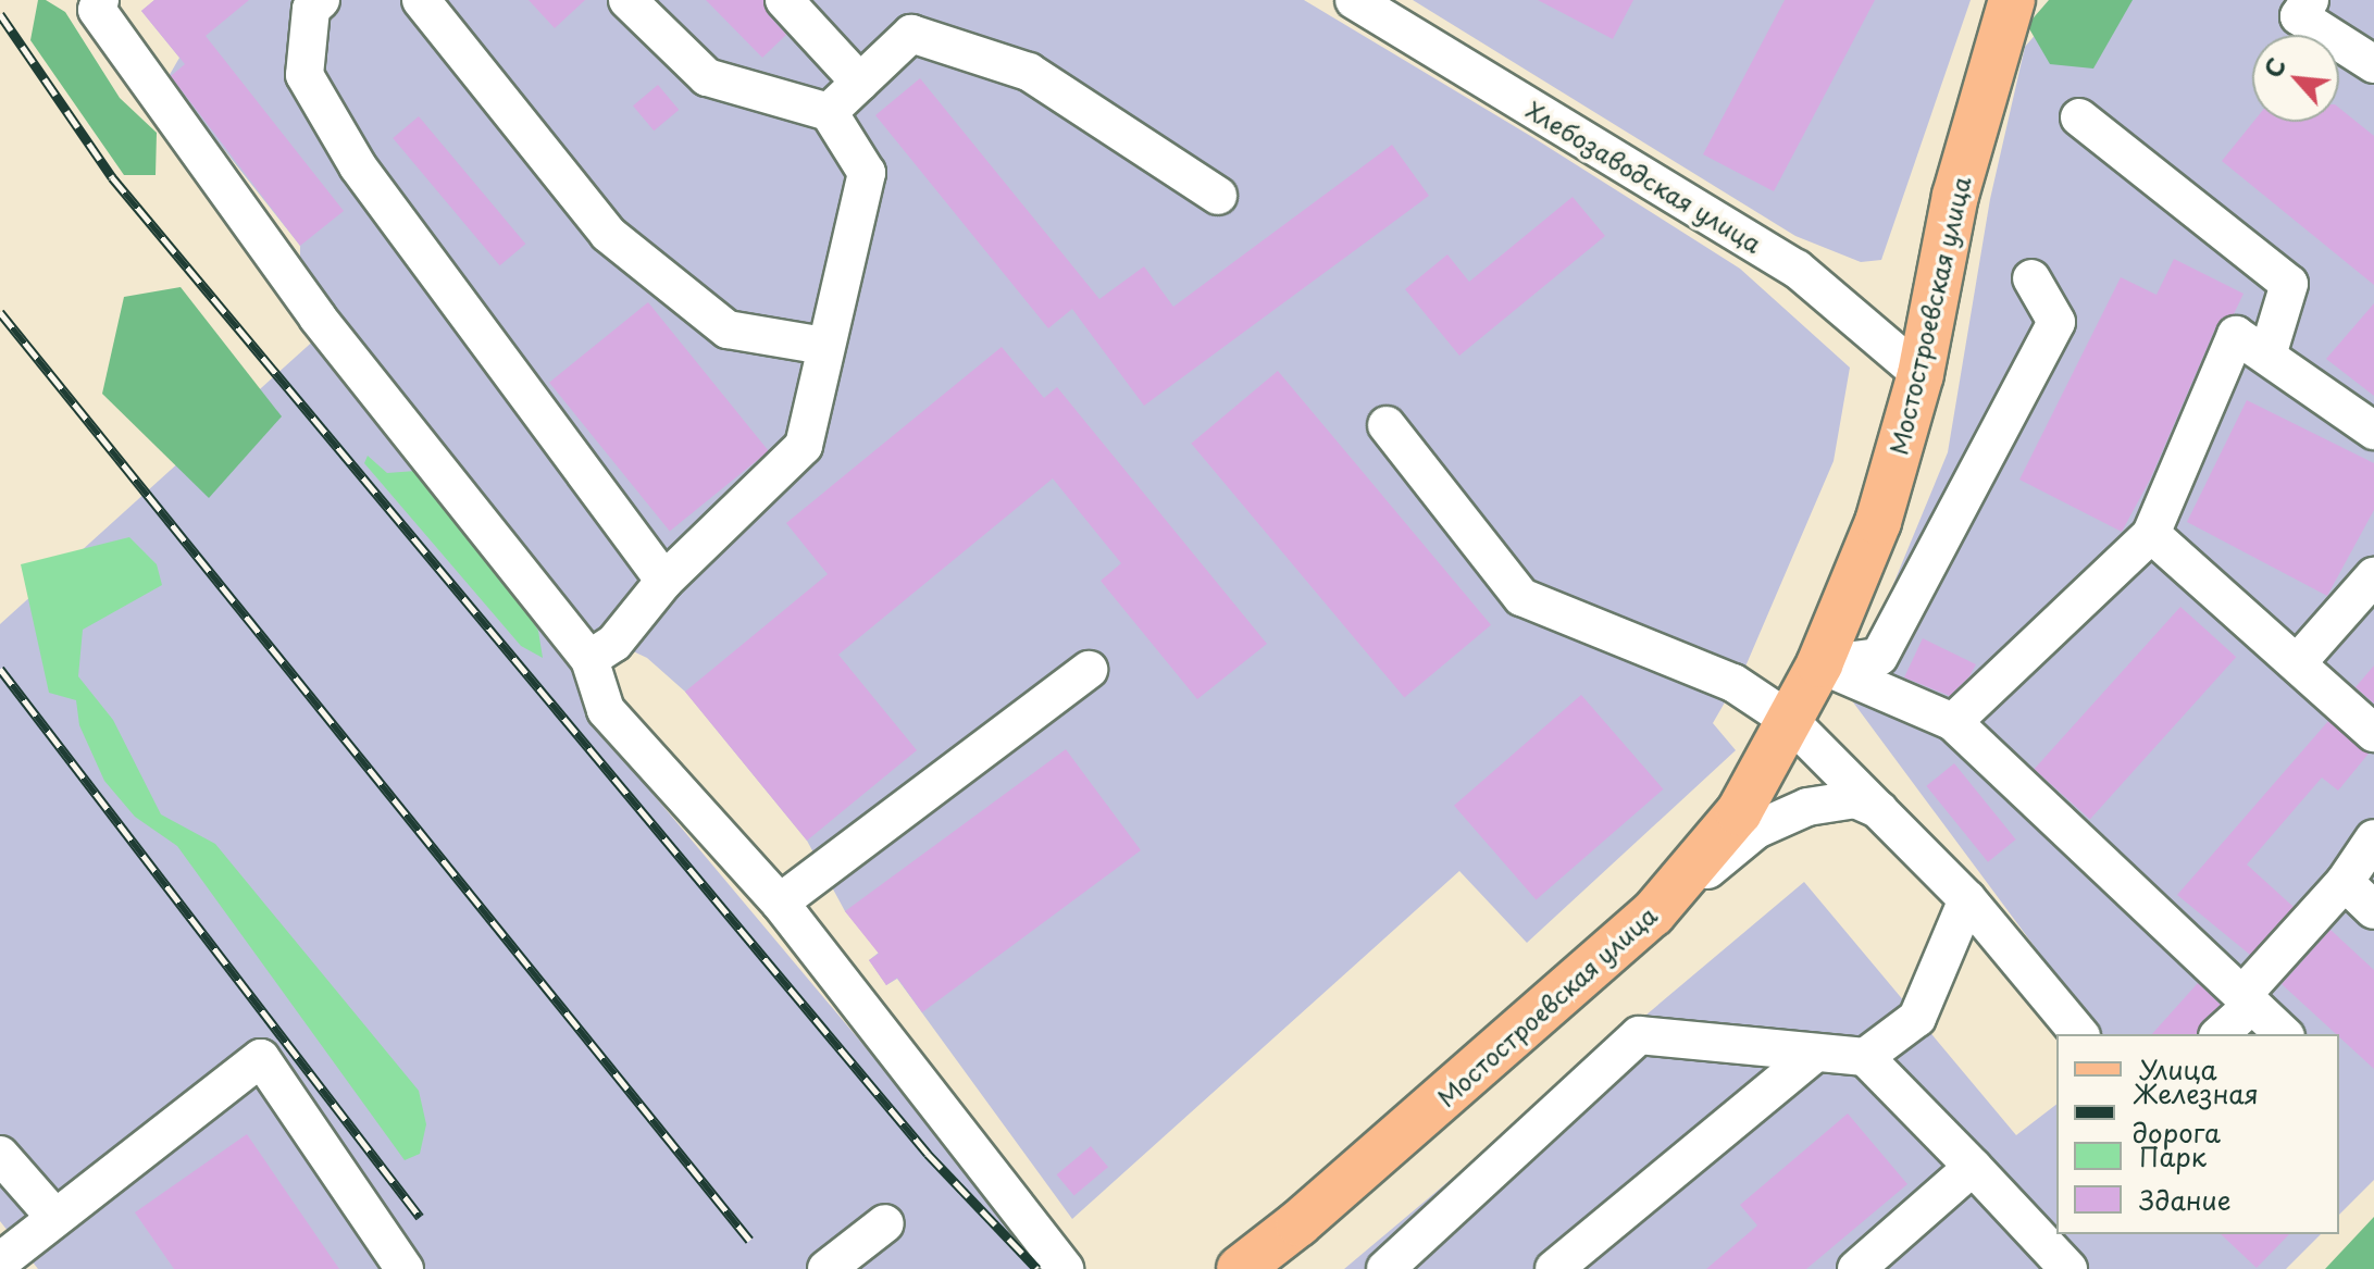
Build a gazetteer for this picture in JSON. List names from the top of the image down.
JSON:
{
  "streets": {
    "main road": ["Мостостроевская улица"],
    "street": ["Хлебозаводская улица"]
  },
  "crossings": [
    ["Хлебозаводская улица", "Мостостроевская улица"]
  ],
  "legend": [
    "Улица",
    "Железная дорога",
    "Парк",
    "Здание"
  ],
  "north": "top left"
}
